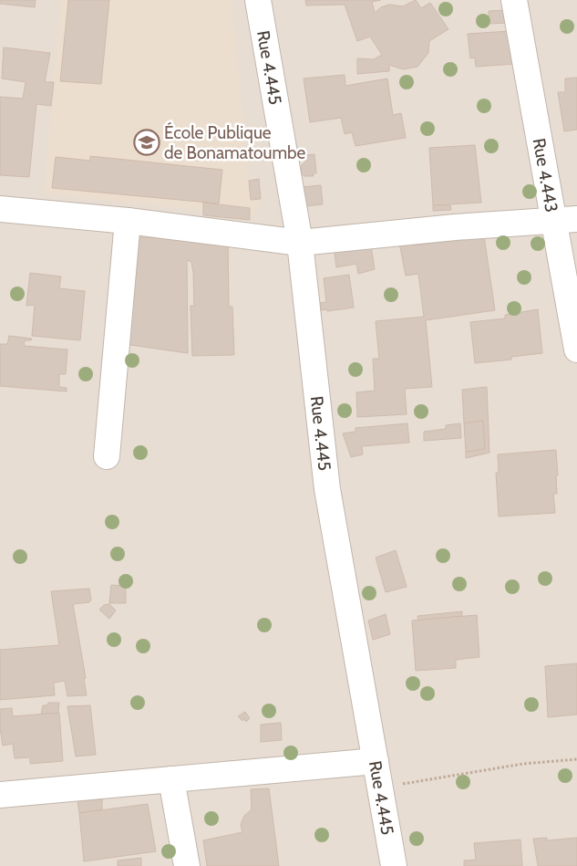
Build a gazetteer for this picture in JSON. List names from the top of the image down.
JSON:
{
  "streets": {
    "street": ["Rue 4.445", "Rue 4.443"]
  },
  "places": {
    "school or university": ["École Publique de Bonamatoumbe"]
  }
}
